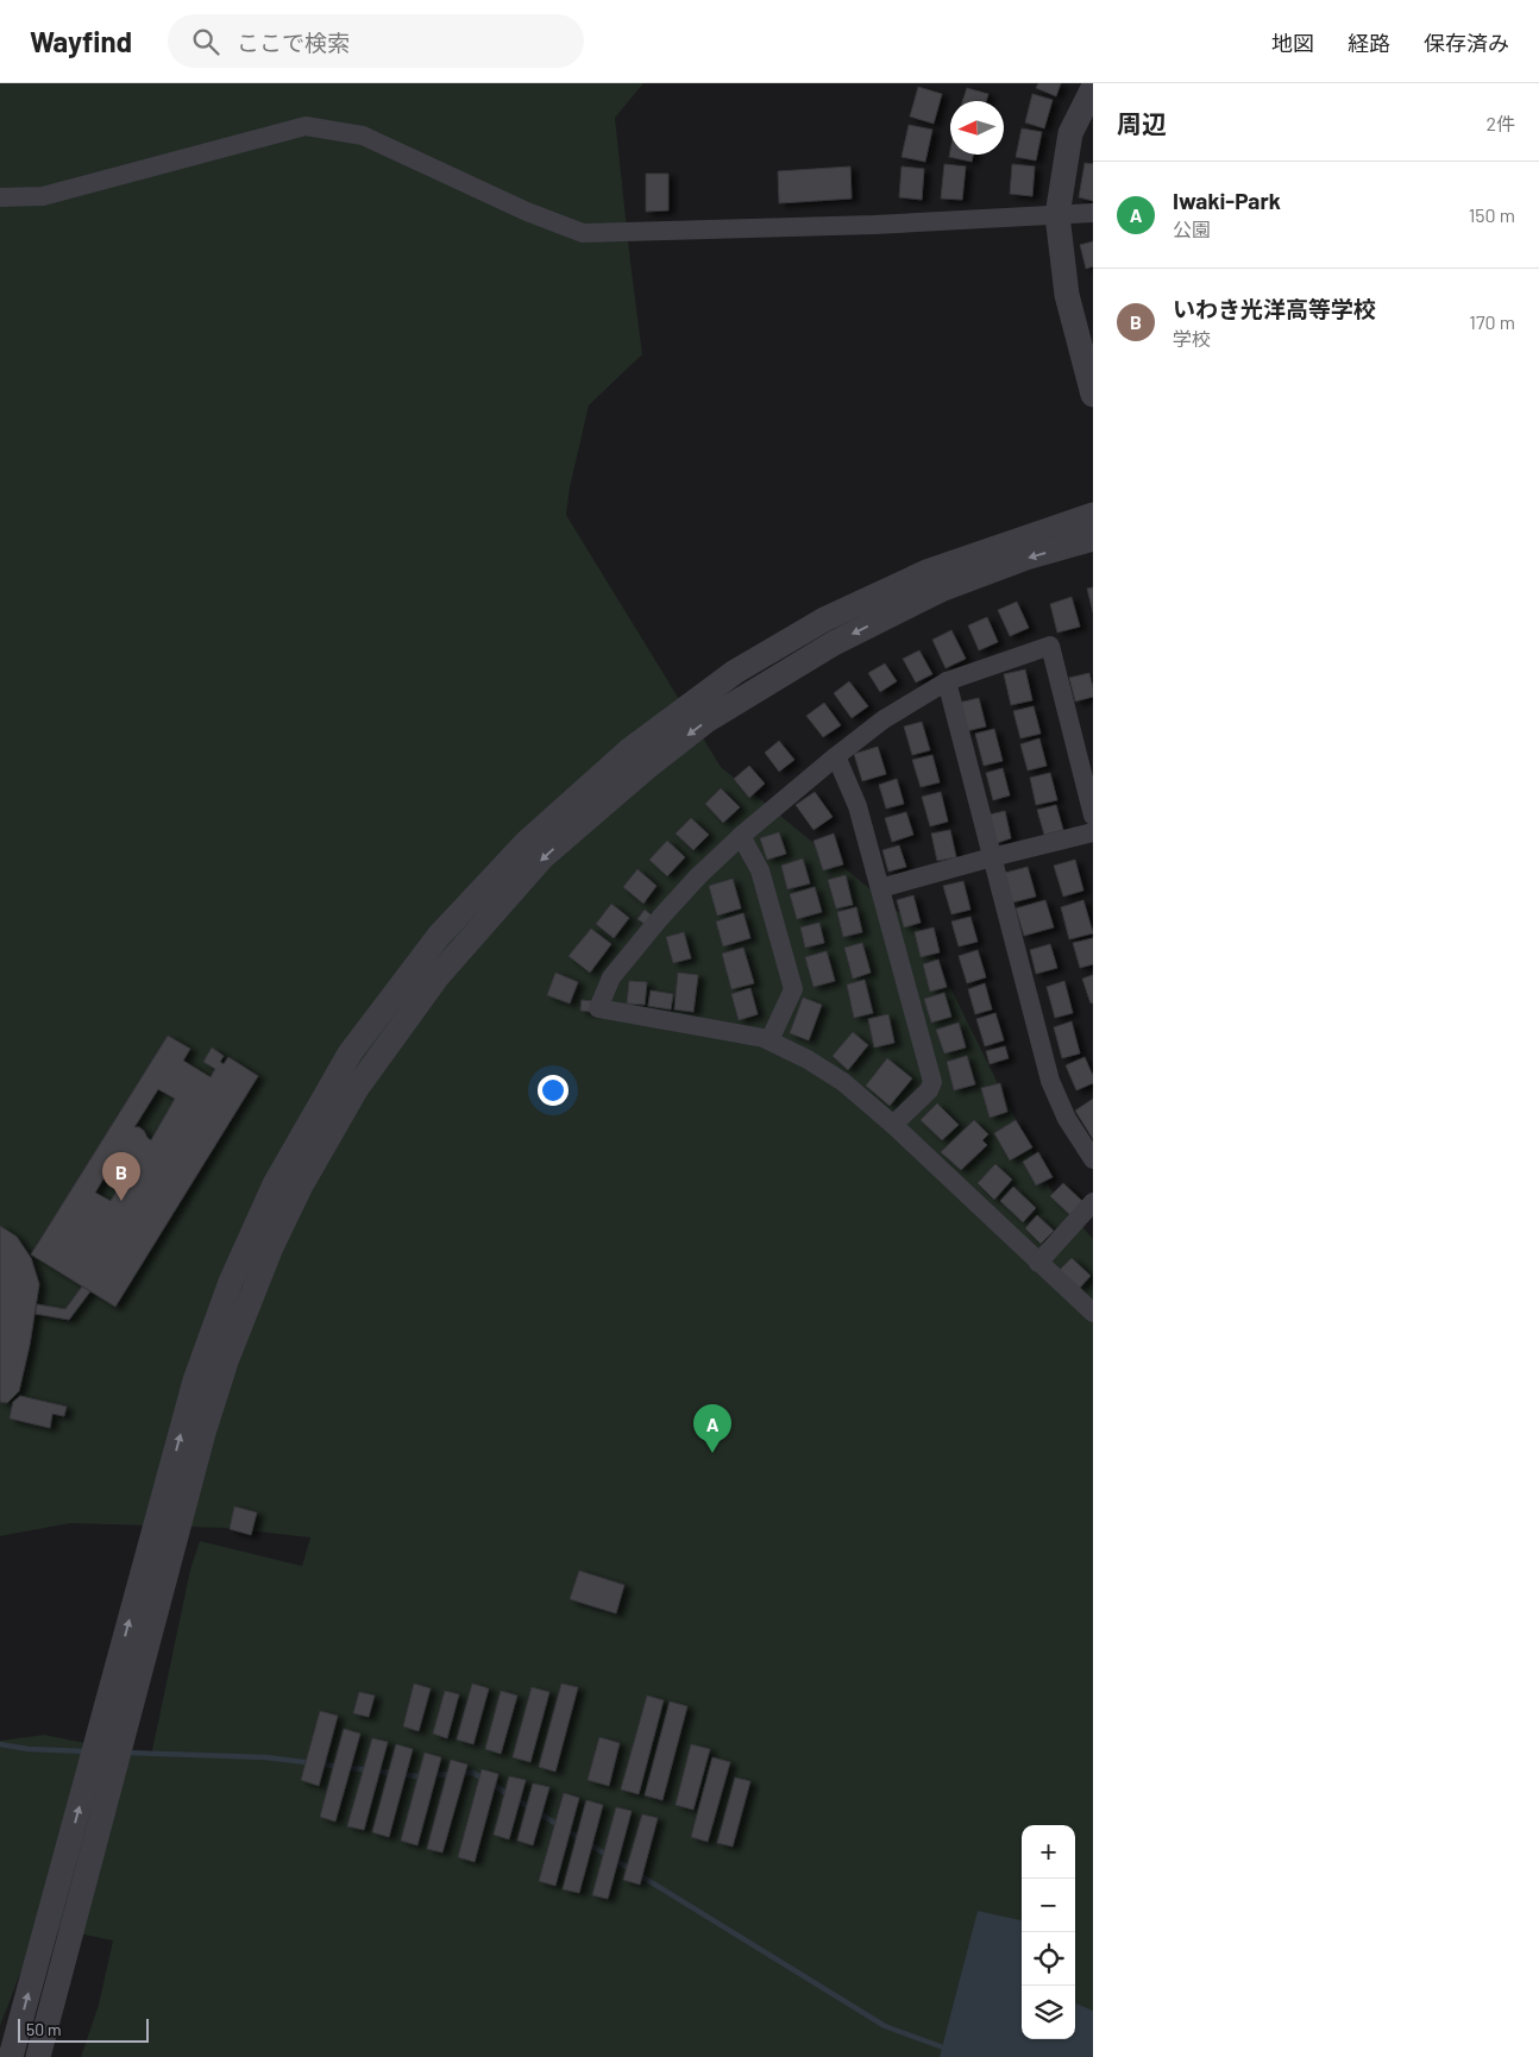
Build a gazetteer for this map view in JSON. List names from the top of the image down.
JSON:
{
  "scale_bar": "50 m",
  "north": "left",
  "page": {
    "header": "Wayfind",
    "search": "ここで検索",
    "nav": ["地図", "経路", "保存済み"],
    "heading": ["周辺", "2件"],
    "list": [
      {
        "mark": "A",
        "name": "Iwaki-Park",
        "note": "公園",
        "value": "150 m"
      },
      {
        "mark": "B",
        "name": "いわき光洋高等学校",
        "note": "学校",
        "value": "170 m"
      }
    ],
    "pins": ["B", "A"],
    "map_buttons": ["+", "−"],
    "scale": "50 m"
  }
}
